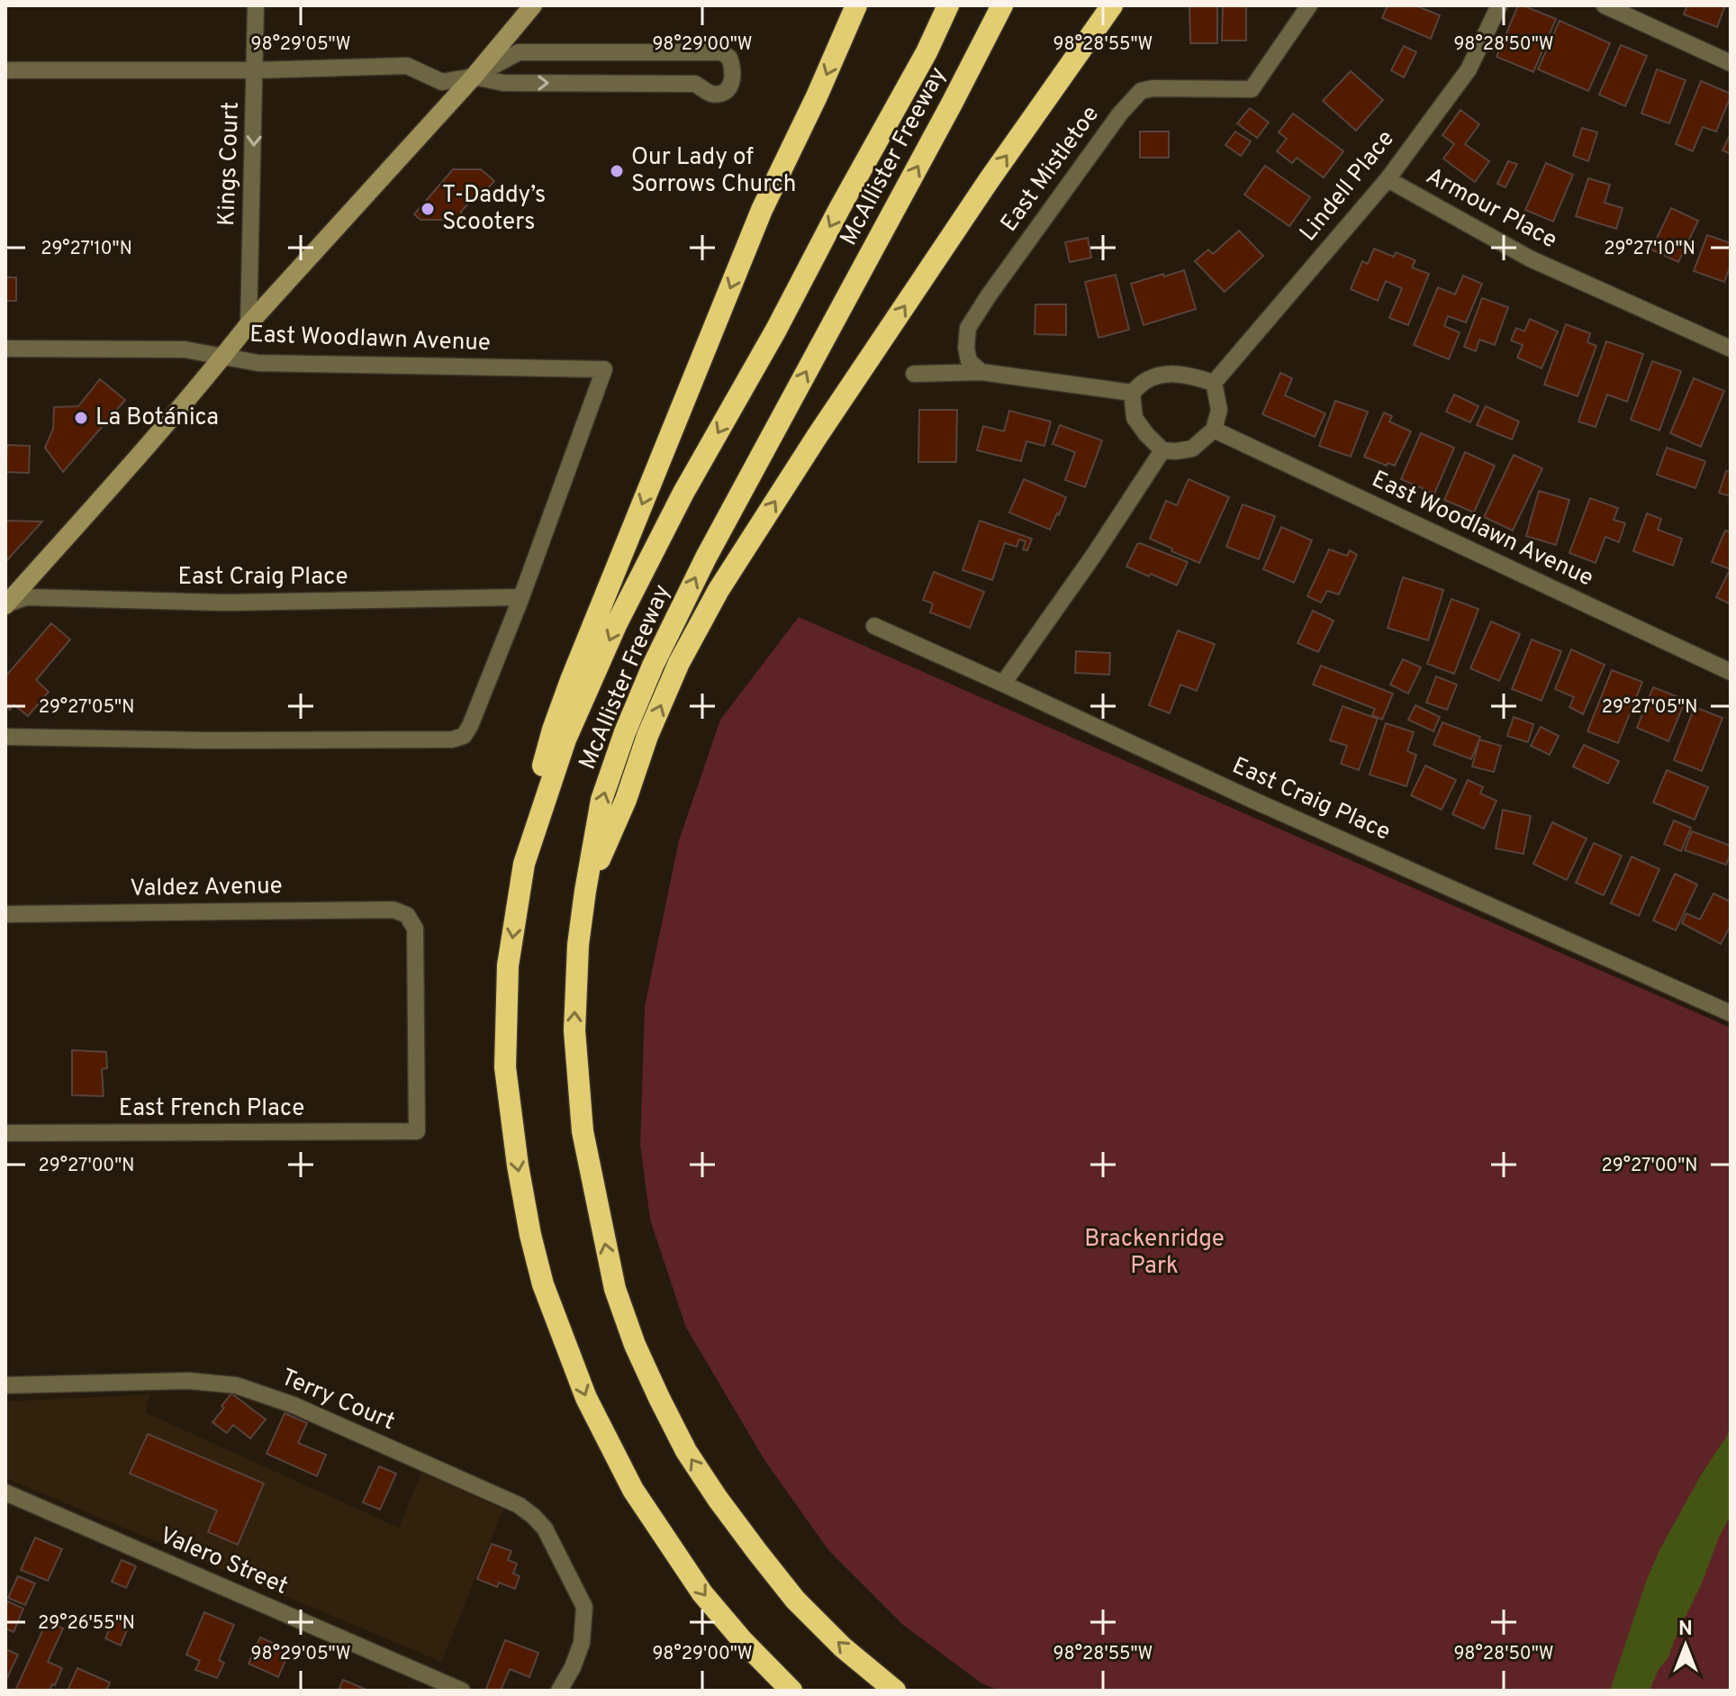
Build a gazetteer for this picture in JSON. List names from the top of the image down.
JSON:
{
  "streets": {
    "highway": ["McAllister Freeway"],
    "street": [
      "Kings Court",
      "East Mistletoe",
      "Lindell Place",
      "Armour Place",
      "East Woodlawn Avenue",
      "East Craig Place",
      "Valdez Avenue",
      "East French Place",
      "Terry Court",
      "Valero Street"
    ]
  },
  "crossings": [
    ["Lindell Place", "Armour Place"],
    ["Lindell Place", "East Woodlawn Avenue"],
    ["East Woodlawn Avenue", "East Craig Place"],
    ["Valdez Avenue", "East French Place"]
  ],
  "one_way": ["Kings Court"],
  "parks": ["Brackenridge Park"],
  "places": ["Our Lady of Sorrows Church", "T-Daddy’s Scooters", "La Botánica"],
  "north": "top",
  "coordinates": [
    "98°29'05\"W",
    "98°29'00\"W",
    "98°28'55\"W",
    "98°28'50\"W",
    "29°27'10\"N",
    "29°27'05\"N",
    "29°27'00\"N",
    "29°26'55\"N"
  ]
}
